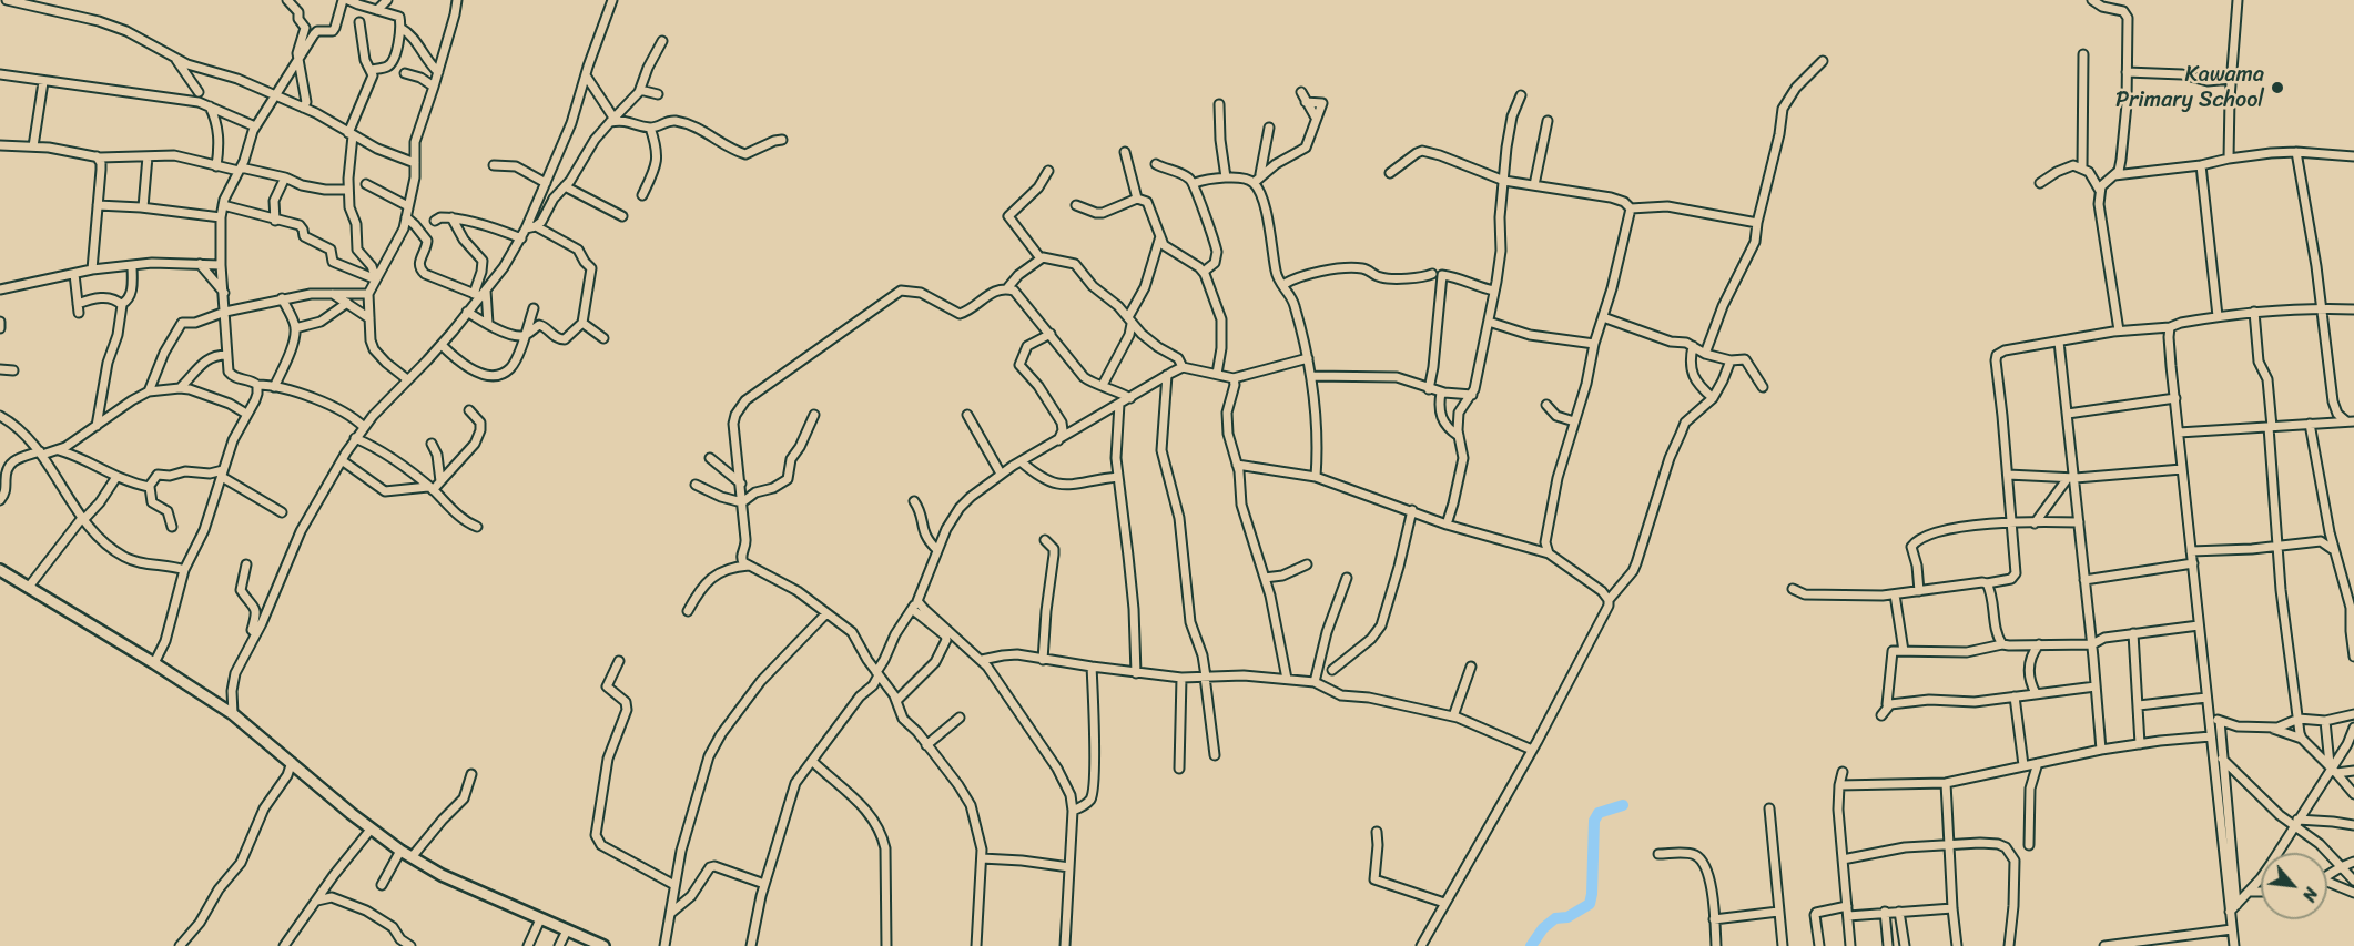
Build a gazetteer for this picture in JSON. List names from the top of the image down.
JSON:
{
  "places": ["Kawama Primary School"],
  "north": "bottom right"
}
